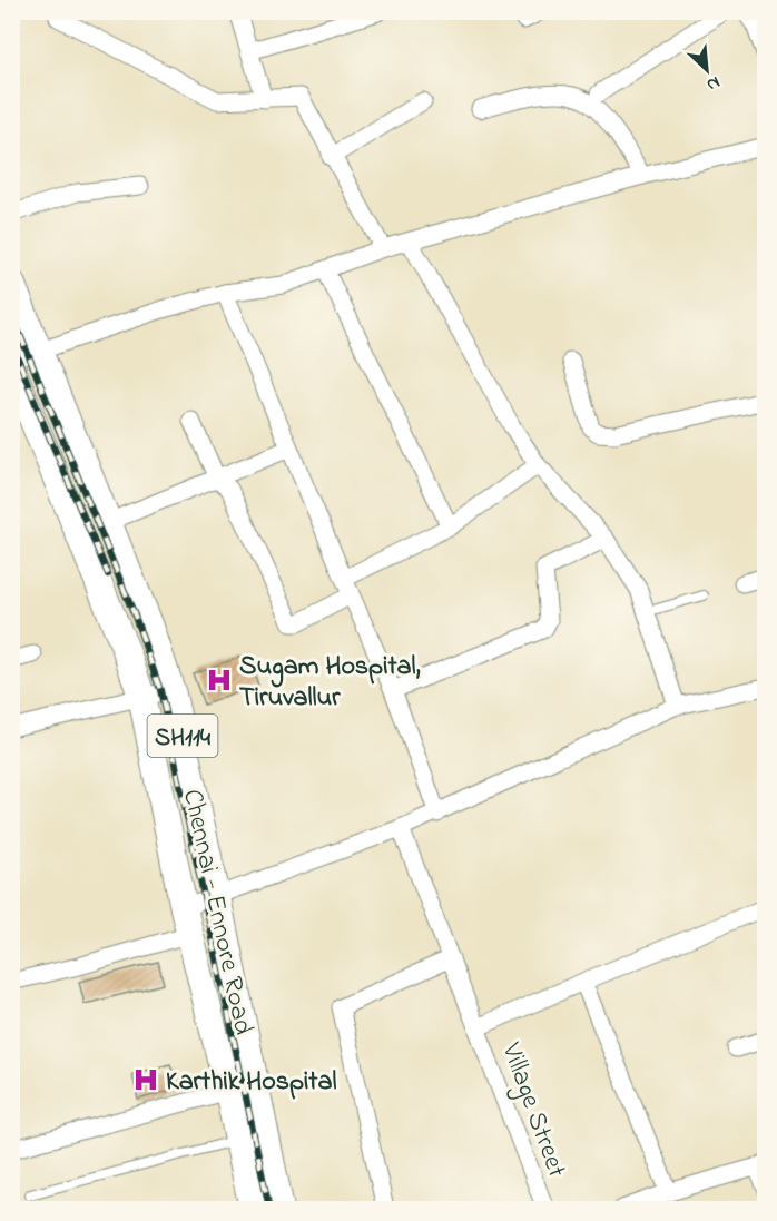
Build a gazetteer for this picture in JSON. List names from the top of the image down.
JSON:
{
  "streets": {
    "main road": ["SH114", "Chennai - Ennore Road"],
    "street": ["Village Street"]
  },
  "places": {
    "hospital": ["Sugam Hospital, Tiruvallur", "Karthik Hospital"]
  },
  "north": "bottom right"
}
